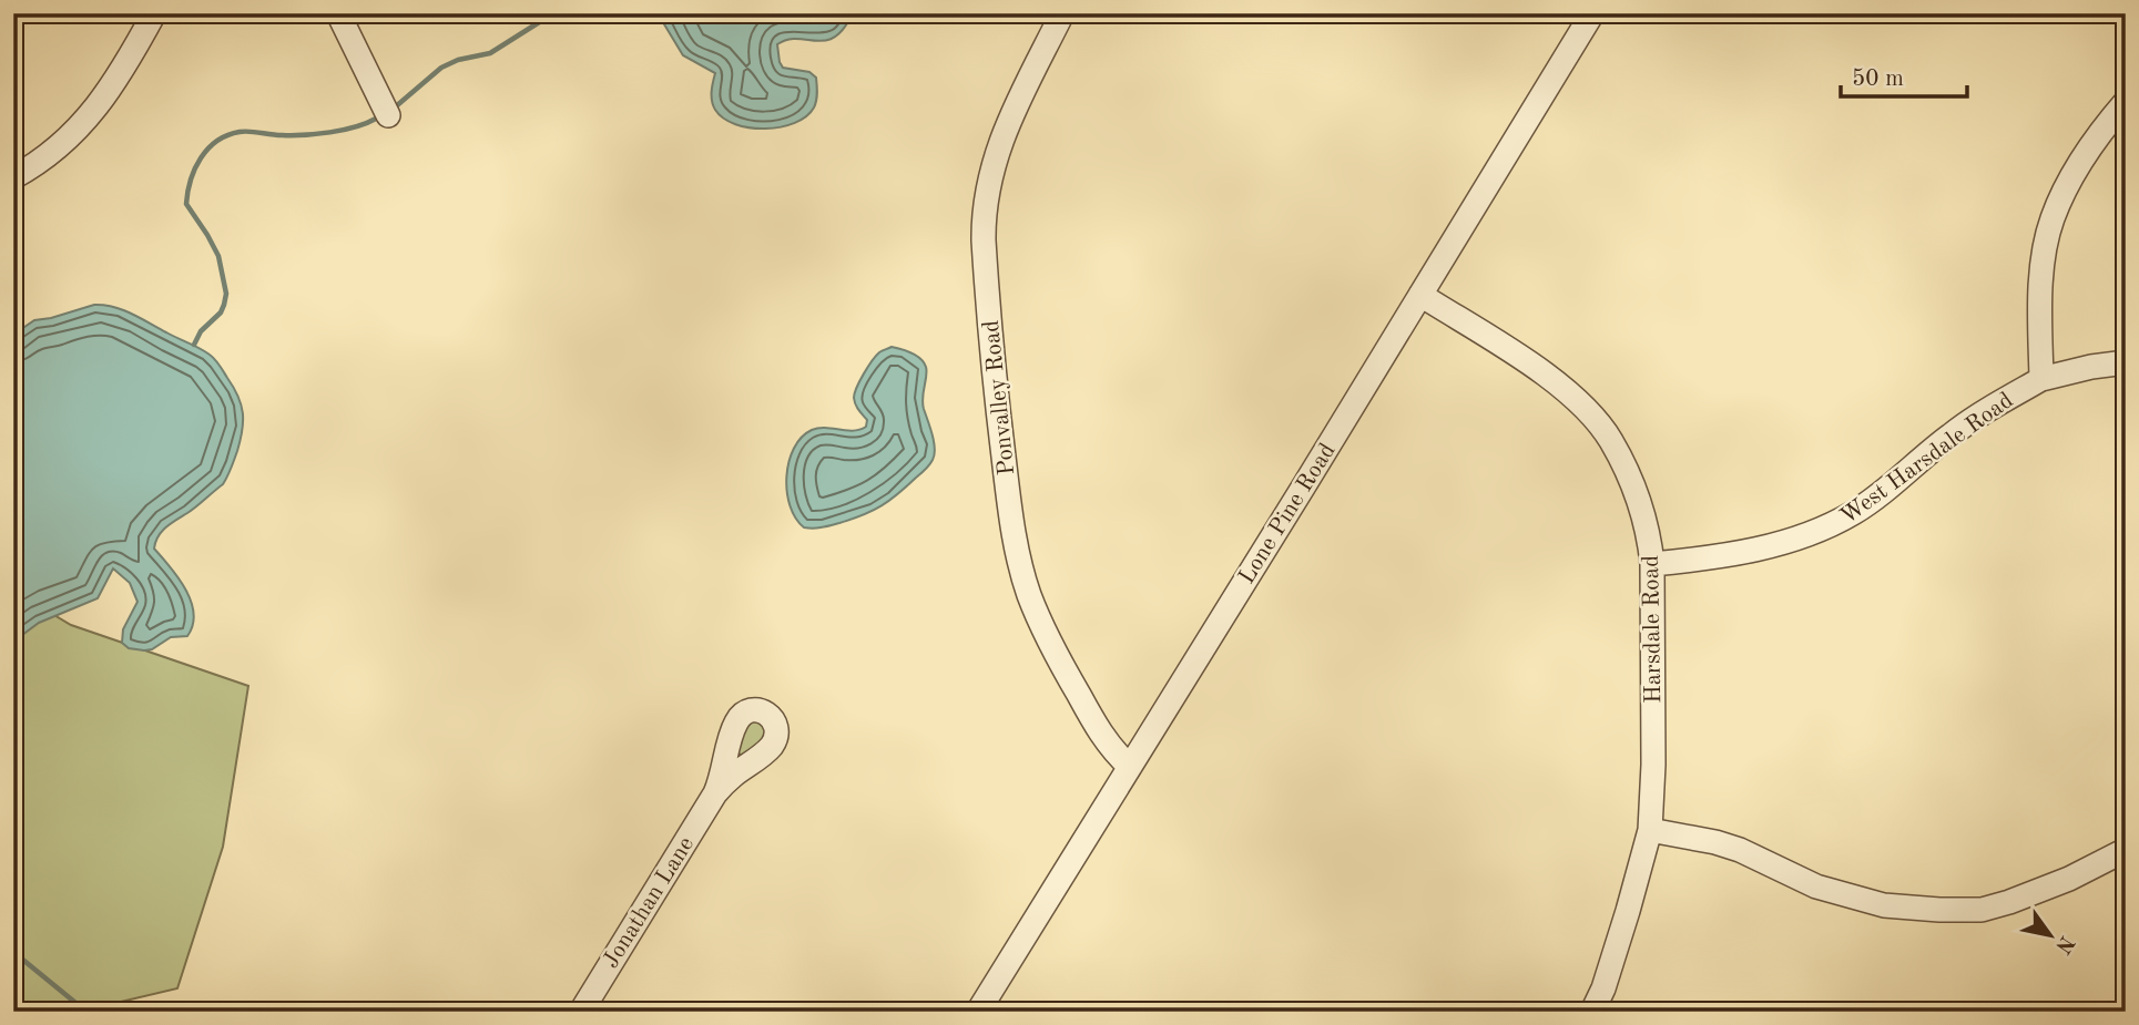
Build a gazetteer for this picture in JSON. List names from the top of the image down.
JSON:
{
  "streets": {
    "street": [
      "Ponvalley Road",
      "West Harsdale Road",
      "Lone Pine Road",
      "Harsdale Road",
      "Jonathan Lane"
    ]
  },
  "crossings": [
    ["Ponvalley Road", "Lone Pine Road"],
    ["West Harsdale Road", "Harsdale Road"],
    ["Lone Pine Road", "Harsdale Road"]
  ],
  "scale_bar": "50 m",
  "north": "bottom right"
}
